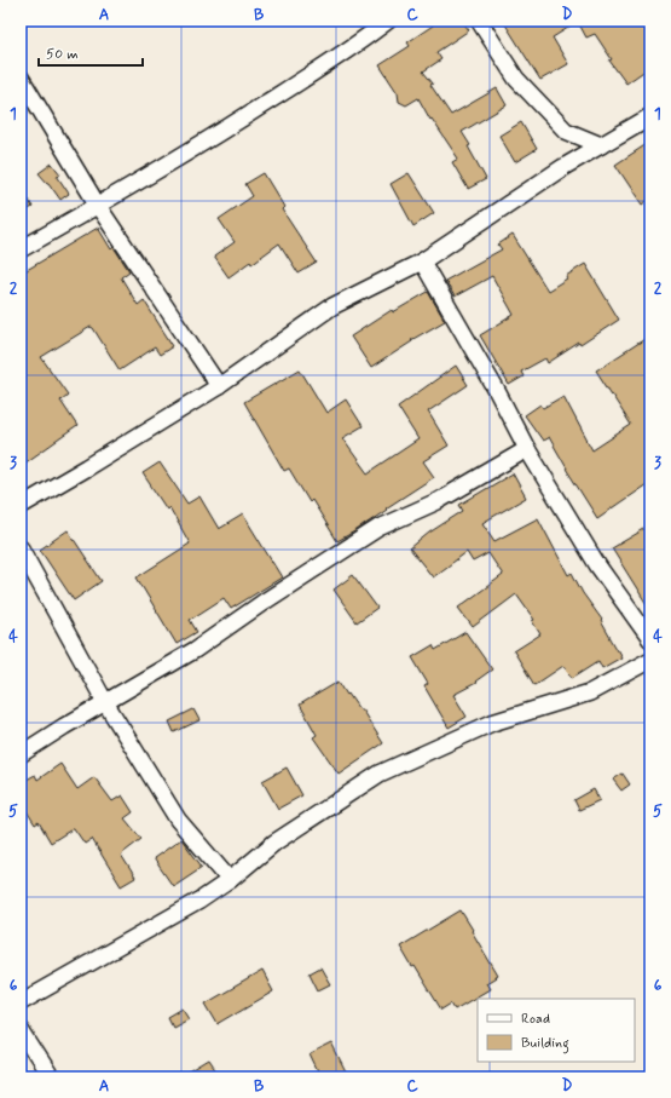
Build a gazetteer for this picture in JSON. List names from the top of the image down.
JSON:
{
  "legend": ["Road", "Building"],
  "scale_bar": "50 m",
  "grid": {
    "columns": [
      "A",
      "B",
      "C",
      "D"
    ],
    "rows": [
      "1",
      "2",
      "3",
      "4",
      "5",
      "6"
    ]
  }
}
